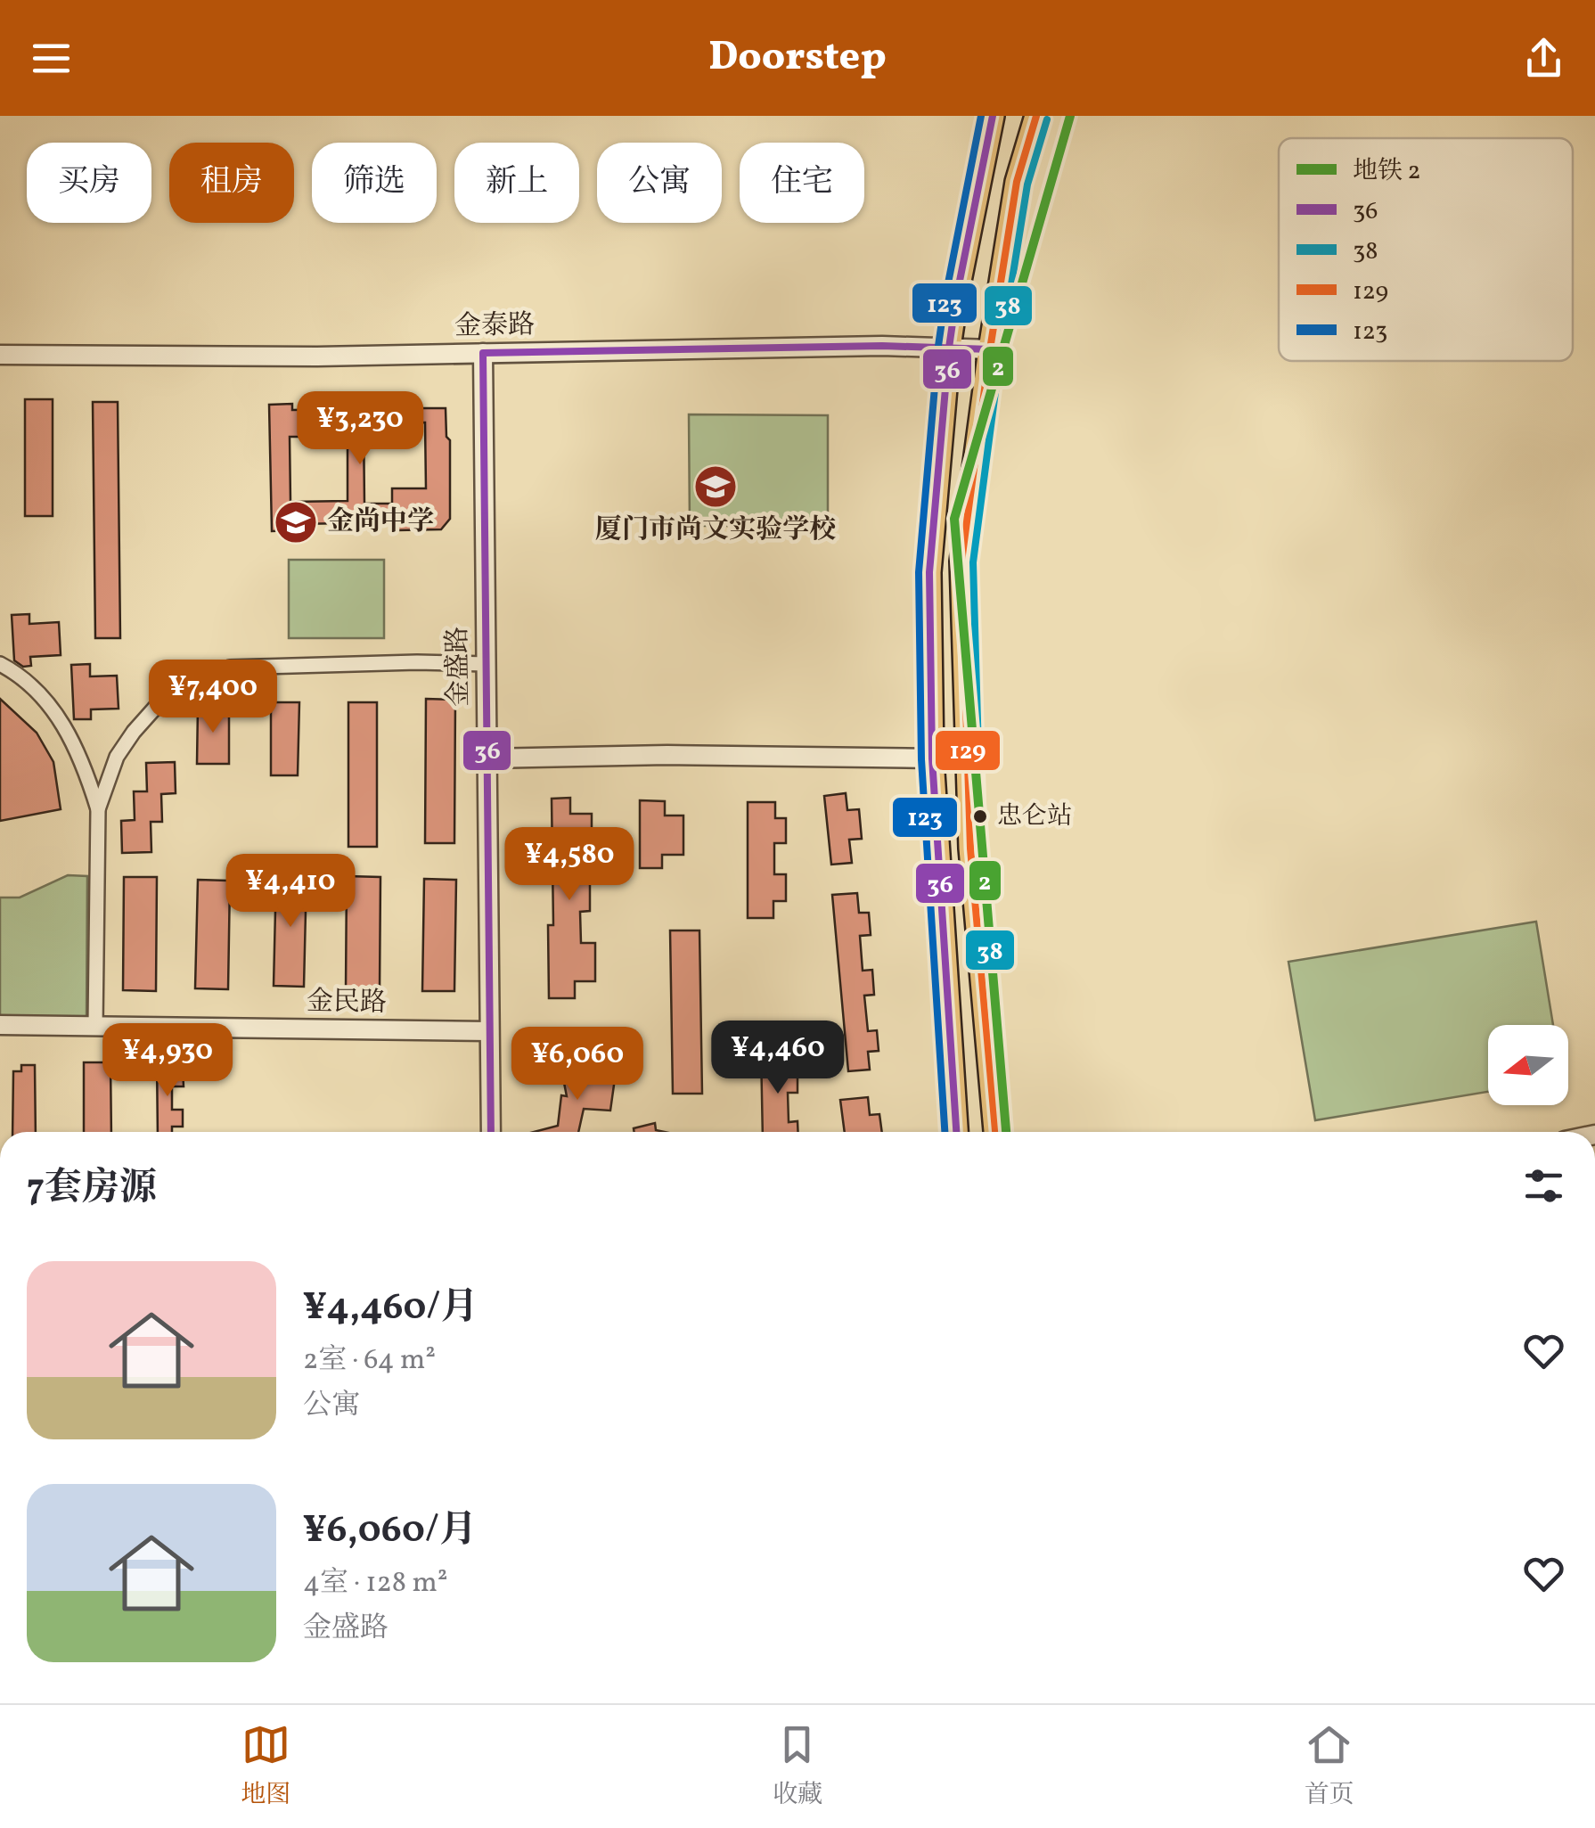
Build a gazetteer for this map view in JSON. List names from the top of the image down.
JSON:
{
  "streets": {
    "street": ["金泰路", "金盛路", "金民路"]
  },
  "crossings": [
    ["金泰路", "金盛路"],
    ["金盛路", "金民路"]
  ],
  "places": {
    "school or university": ["厦门市尚文实验学校", "金尚中学"],
    "other": ["忠仑站"]
  },
  "lines": [
    "metro line 2",
    "transit line 36",
    "transit line 129",
    "transit line 123",
    "transit line 38"
  ],
  "legend": [
    "地铁 2",
    "36",
    "38",
    "129",
    "123"
  ],
  "north": "left",
  "page": {
    "header": "Doorstep",
    "chip": [
      "买房",
      "租房",
      "筛选",
      "新上",
      "公寓",
      "住宅"
    ],
    "price": [
      "¥3,230",
      "¥7,400",
      "¥4,580",
      "¥4,410",
      "¥4,460",
      "¥4,930",
      "¥6,060"
    ],
    "heading": "7套房源",
    "list": [
      {
        "name": "¥4,460/月",
        "note": "2室 · 64 m² · 公寓"
      },
      {
        "name": "¥6,060/月",
        "note": "4室 · 128 m² · 金盛路"
      }
    ],
    "tabs": ["地图", "收藏", "首页"]
  }
}
